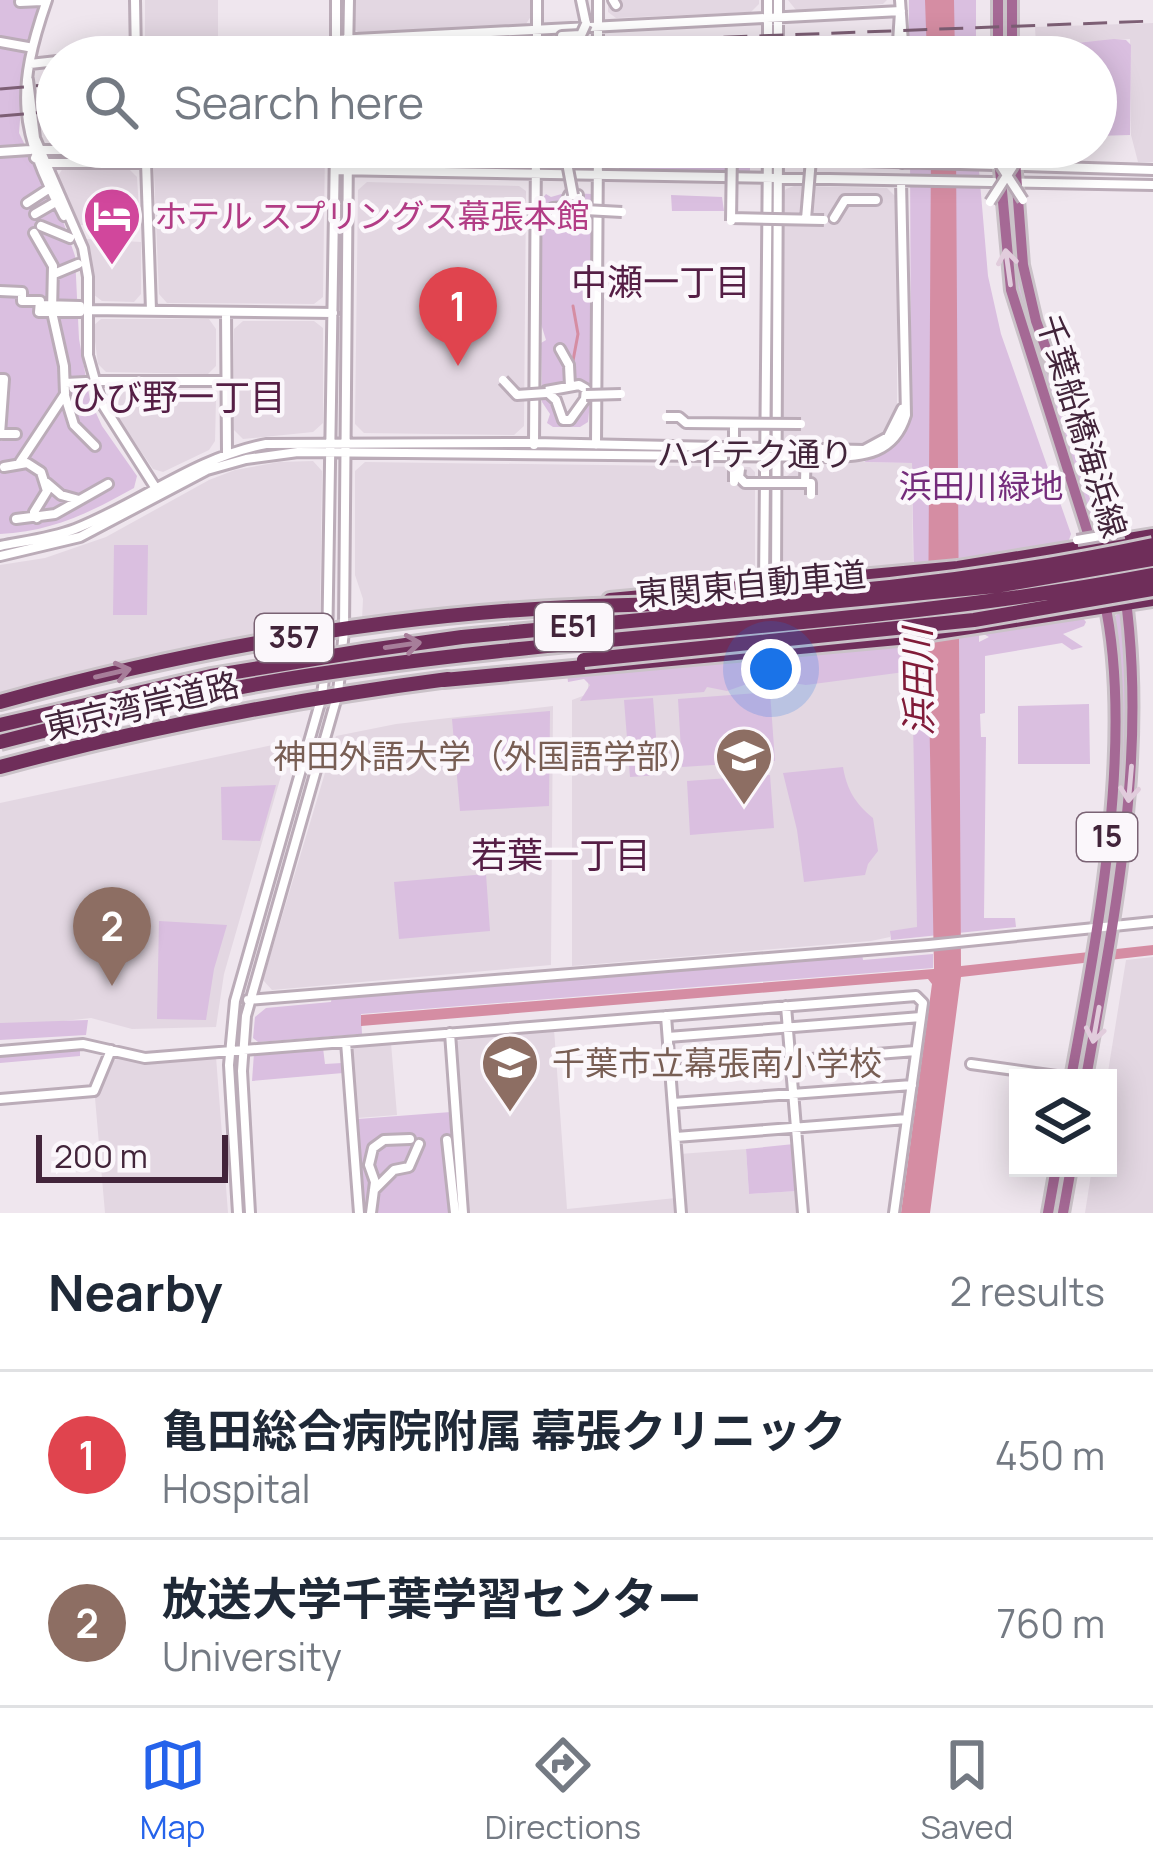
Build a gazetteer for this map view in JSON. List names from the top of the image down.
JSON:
{
  "streets": {
    "highway": [
      "東関東自動車道",
      "E51",
      "357",
      "東京湾岸道路"
    ],
    "main road": ["千葉船橋海浜線", "15"],
    "street": ["ハイテク通り"]
  },
  "crossings": [
    ["千葉船橋海浜線", "357"],
    ["357", "東京湾岸道路"]
  ],
  "districts": ["中瀬一丁目", "ひび野一丁目", "若葉一丁目"],
  "water": ["浜田川"],
  "parks": ["浜田川緑地"],
  "places": {
    "hotel": ["ホテル スプリングス幕張本館"],
    "school or university": ["神田外語大学（外国語学部）", "千葉市立幕張南小学校"]
  },
  "scale_bar": "200 m",
  "page": {
    "search": "Search here",
    "pins": ["1", "2"],
    "scale": "200 m",
    "heading": ["Nearby", "2 results"],
    "list": [
      {
        "mark": "1",
        "name": "亀田総合病院附属 幕張クリニック",
        "note": "Hospital",
        "value": "450 m"
      },
      {
        "mark": "2",
        "name": "放送大学千葉学習センター",
        "note": "University",
        "value": "760 m"
      }
    ],
    "nav": ["Map", "Directions", "Saved"]
  }
}
